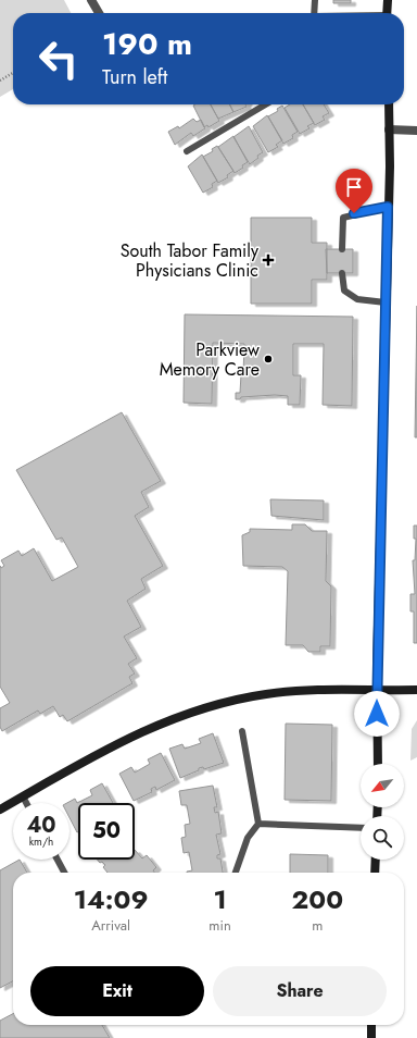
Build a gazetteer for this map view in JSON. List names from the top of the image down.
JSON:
{
  "places": {
    "health": ["South Tabor Family Physicians Clinic"],
    "other": ["Parkview Memory Care"]
  },
  "north": "bottom left",
  "page": {
    "turn": ["190 m", "Turn left"],
    "speed": "40 km/h",
    "limit": "50",
    "eta": [
      "14:09",
      "Arrival",
      "1",
      "min",
      "200",
      "m"
    ],
    "buttons": ["Exit", "Share"]
  }
}
